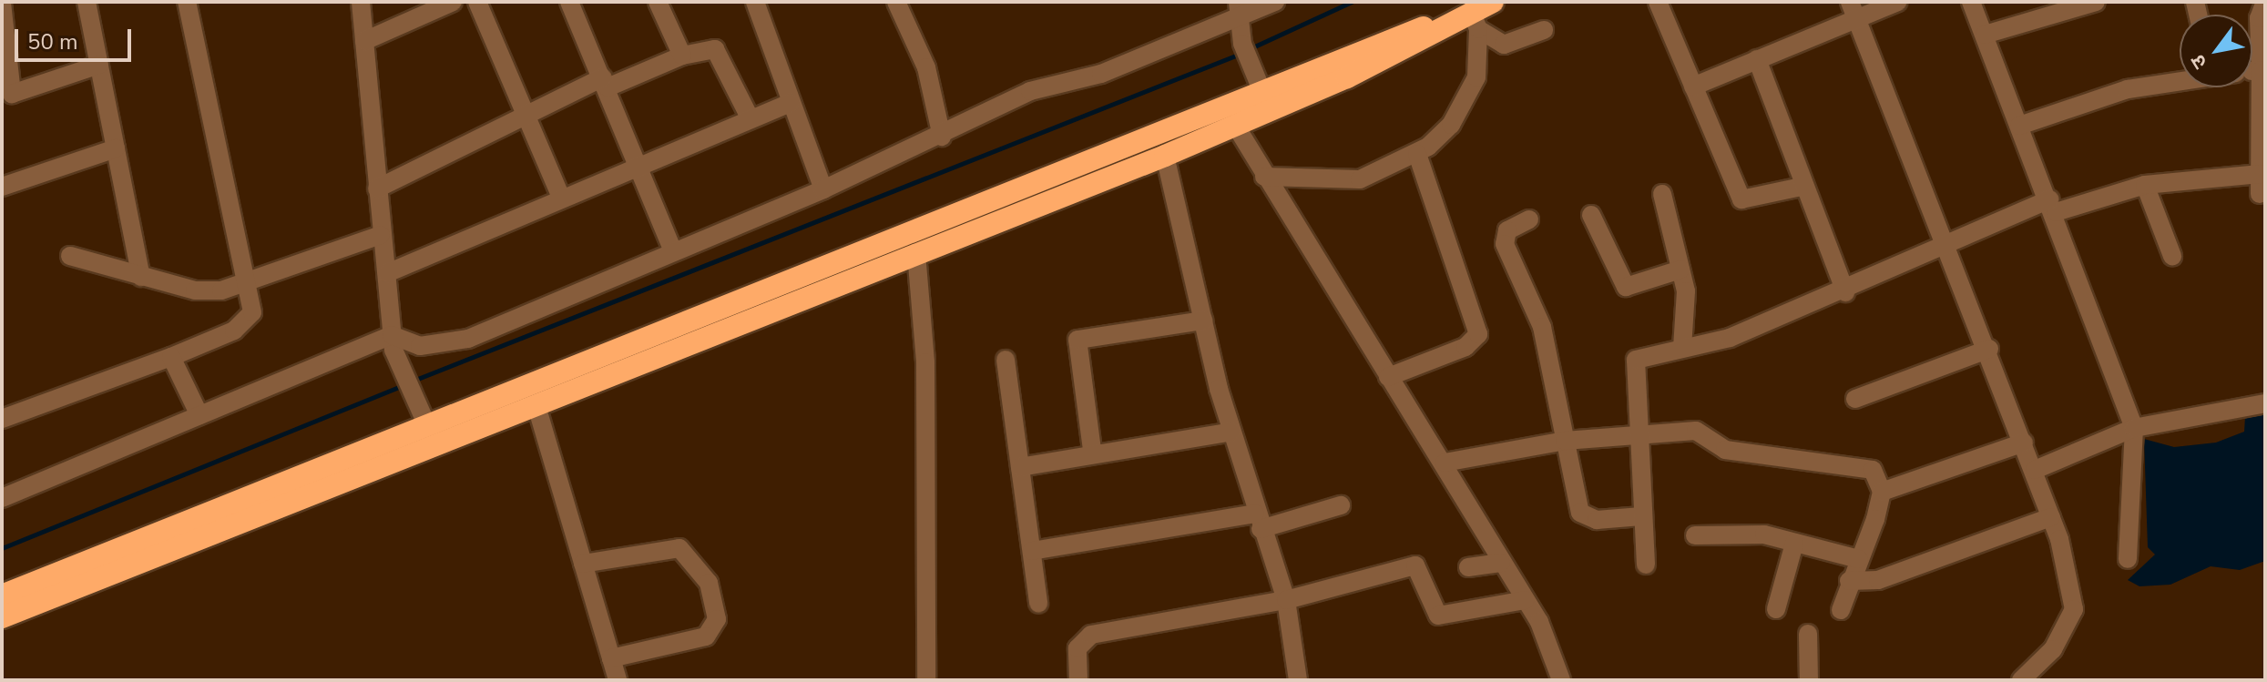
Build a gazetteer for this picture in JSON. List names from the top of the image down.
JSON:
{
  "scale_bar": "50 m",
  "north": "bottom left"
}
